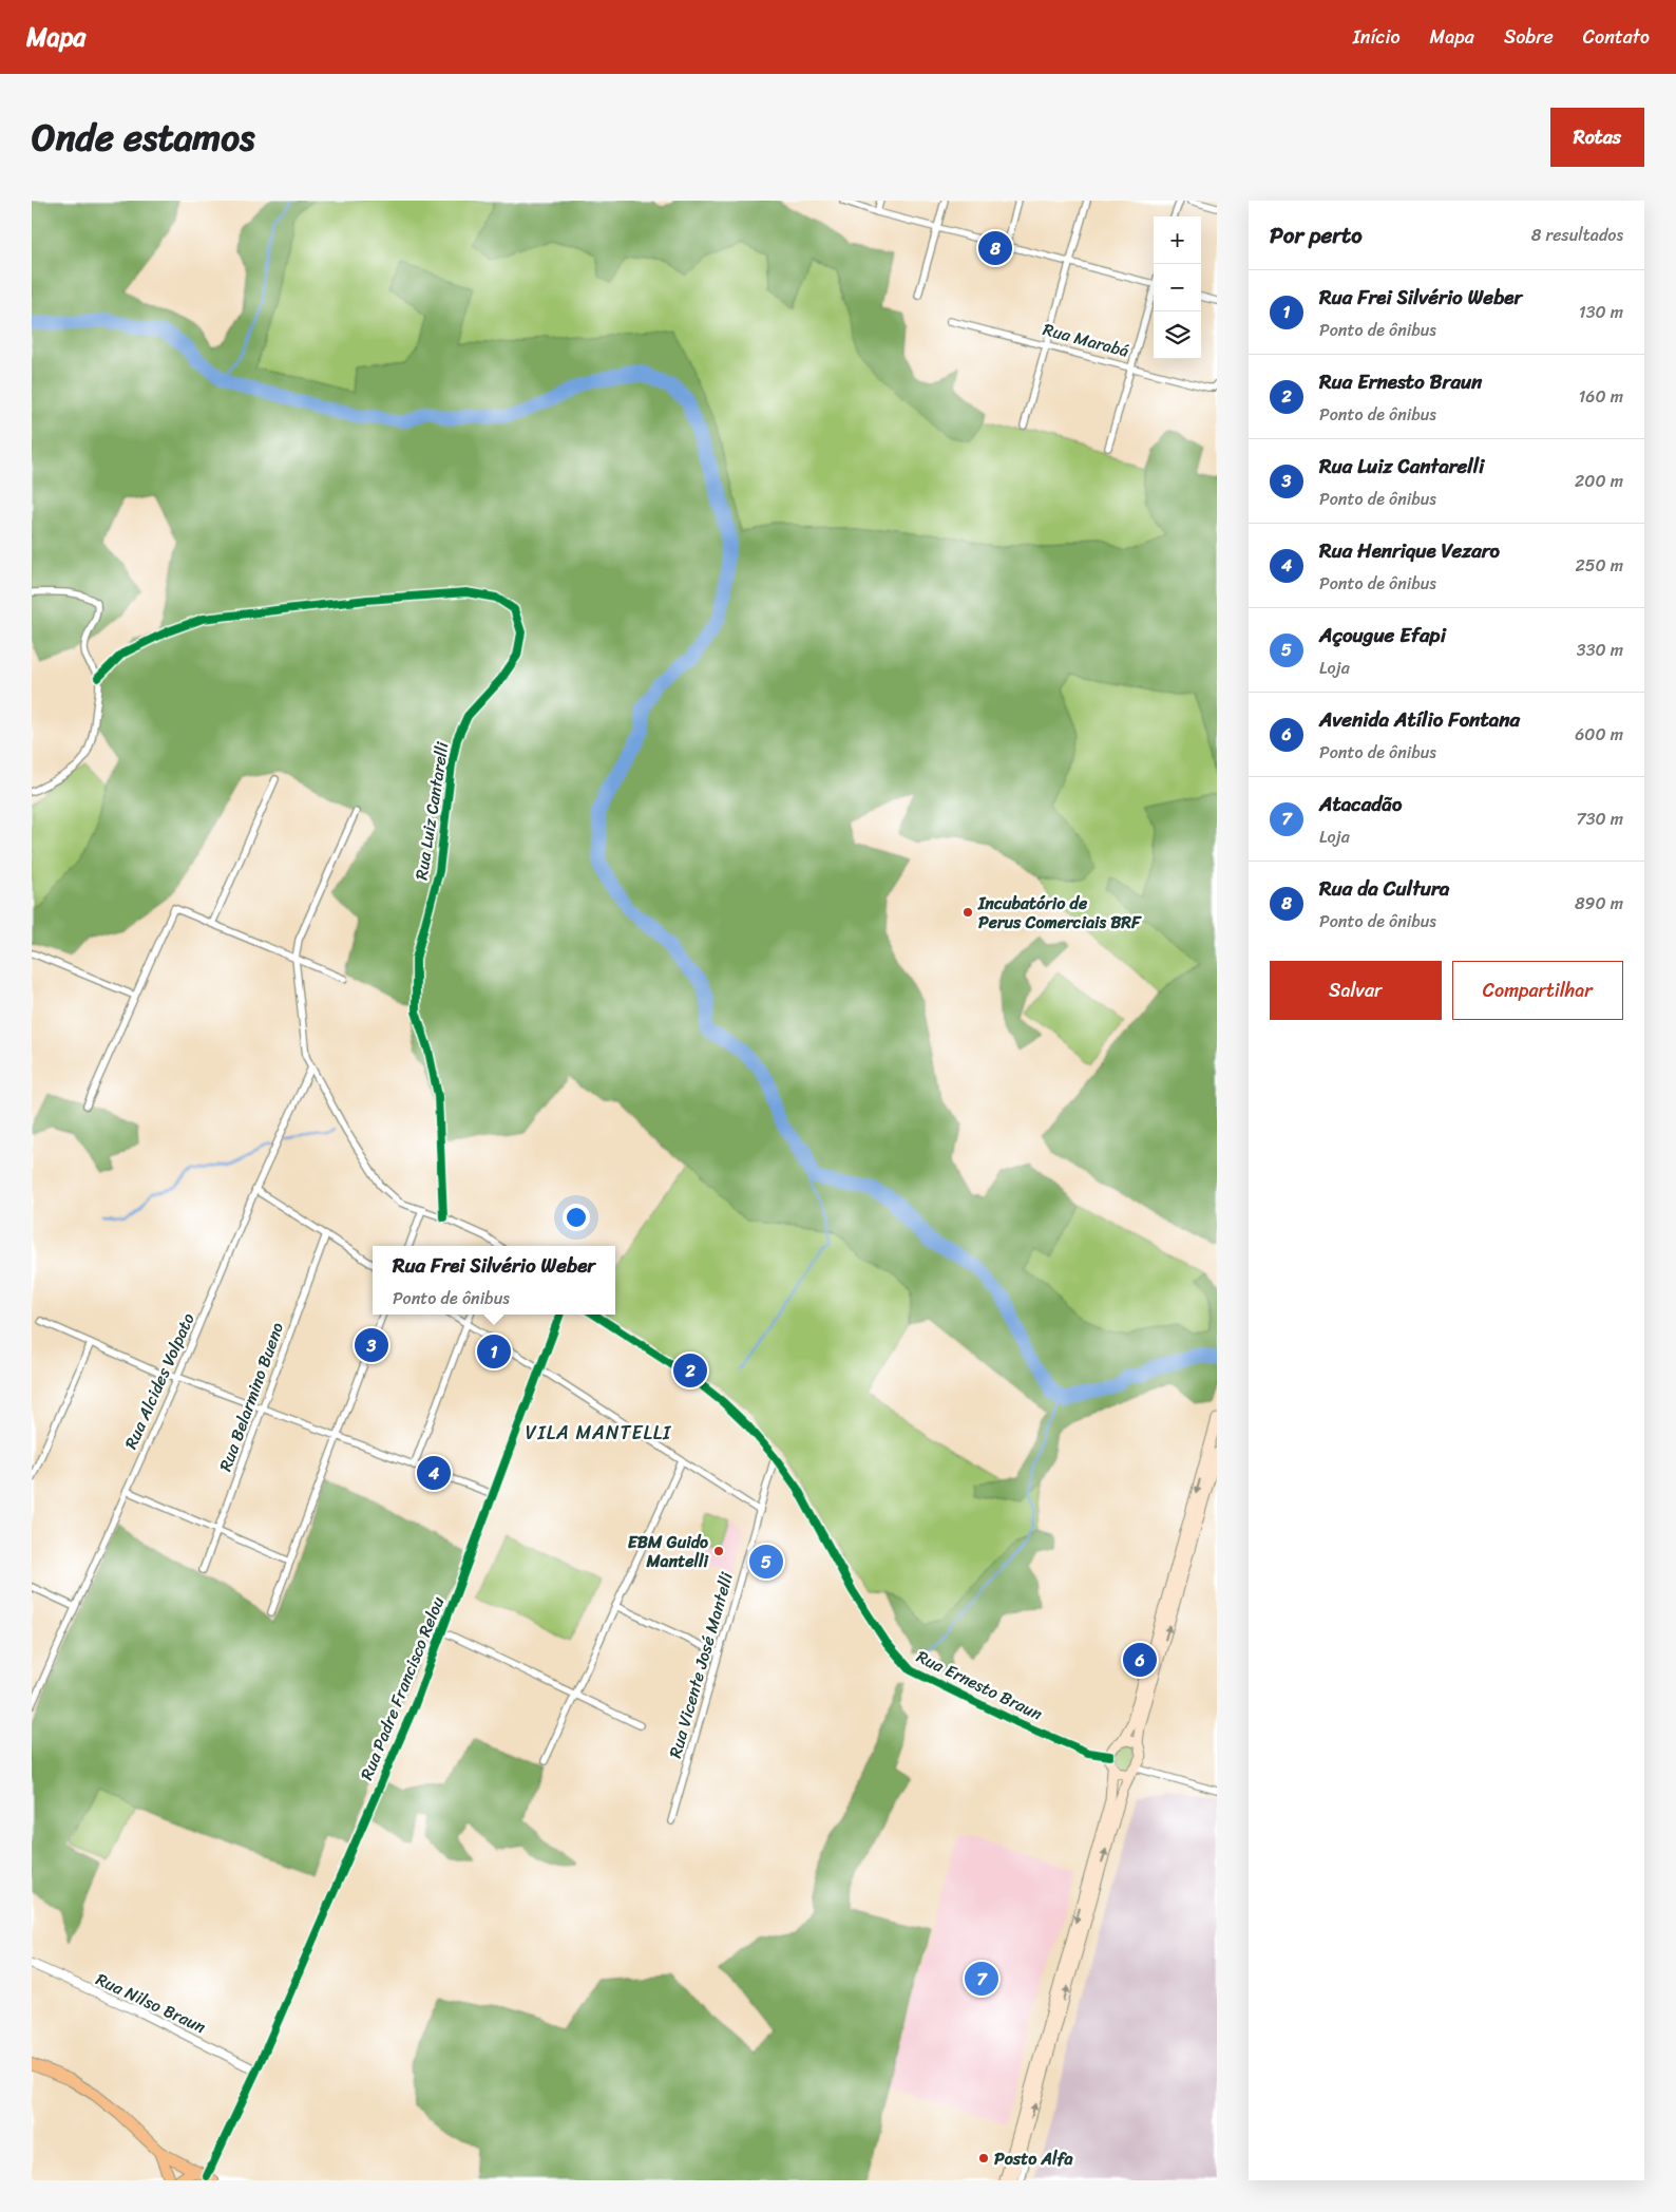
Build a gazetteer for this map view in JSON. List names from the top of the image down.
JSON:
{
  "streets": {
    "street": [
      "Rua Marabá",
      "Rua Luiz Cantarelli",
      "Rua Alcides Volpato",
      "Rua Belarmino Bueno",
      "Rua Vicente José Mantelli",
      "Rua Ernesto Braun",
      "Rua Padre Francisco Relou",
      "Rua Nilso Braun"
    ]
  },
  "crossings": [
    ["Rua Vicente José Mantelli", "Rua Ernesto Braun"],
    ["Rua Padre Francisco Relou", "Rua Nilso Braun"]
  ],
  "districts": ["VILA MANTELLI"],
  "places": ["Incubatório de Perus Comerciais BRF", "EBM Guido Mantelli", "Posto Alfa"],
  "page": {
    "header": "Mapa",
    "nav": [
      "Início",
      "Mapa",
      "Sobre",
      "Contato"
    ],
    "title": "Onde estamos",
    "buttons": [
      "Rotas",
      ["Salvar", "Compartilhar"]
    ],
    "heading": ["Por perto", "8 resultados"],
    "map_buttons": ["+", "−"],
    "pins": [
      "8",
      "3",
      "1",
      "2",
      "4",
      "5",
      "6",
      "7"
    ],
    "list": [
      {
        "mark": "1",
        "name": "Rua Frei Silvério Weber",
        "note": "Ponto de ônibus",
        "value": "130 m"
      },
      {
        "mark": "2",
        "name": "Rua Ernesto Braun",
        "note": "Ponto de ônibus",
        "value": "160 m"
      },
      {
        "mark": "3",
        "name": "Rua Luiz Cantarelli",
        "note": "Ponto de ônibus",
        "value": "200 m"
      },
      {
        "mark": "4",
        "name": "Rua Henrique Vezaro",
        "note": "Ponto de ônibus",
        "value": "250 m"
      },
      {
        "mark": "5",
        "name": "Açougue Efapi",
        "note": "Loja",
        "value": "330 m"
      },
      {
        "mark": "6",
        "name": "Avenida Atílio Fontana",
        "note": "Ponto de ônibus",
        "value": "600 m"
      },
      {
        "mark": "7",
        "name": "Atacadão",
        "note": "Loja",
        "value": "730 m"
      },
      {
        "mark": "8",
        "name": "Rua da Cultura",
        "note": "Ponto de ônibus",
        "value": "890 m"
      }
    ],
    "popup": ["Rua Frei Silvério Weber", "Ponto de ônibus"]
  }
}
